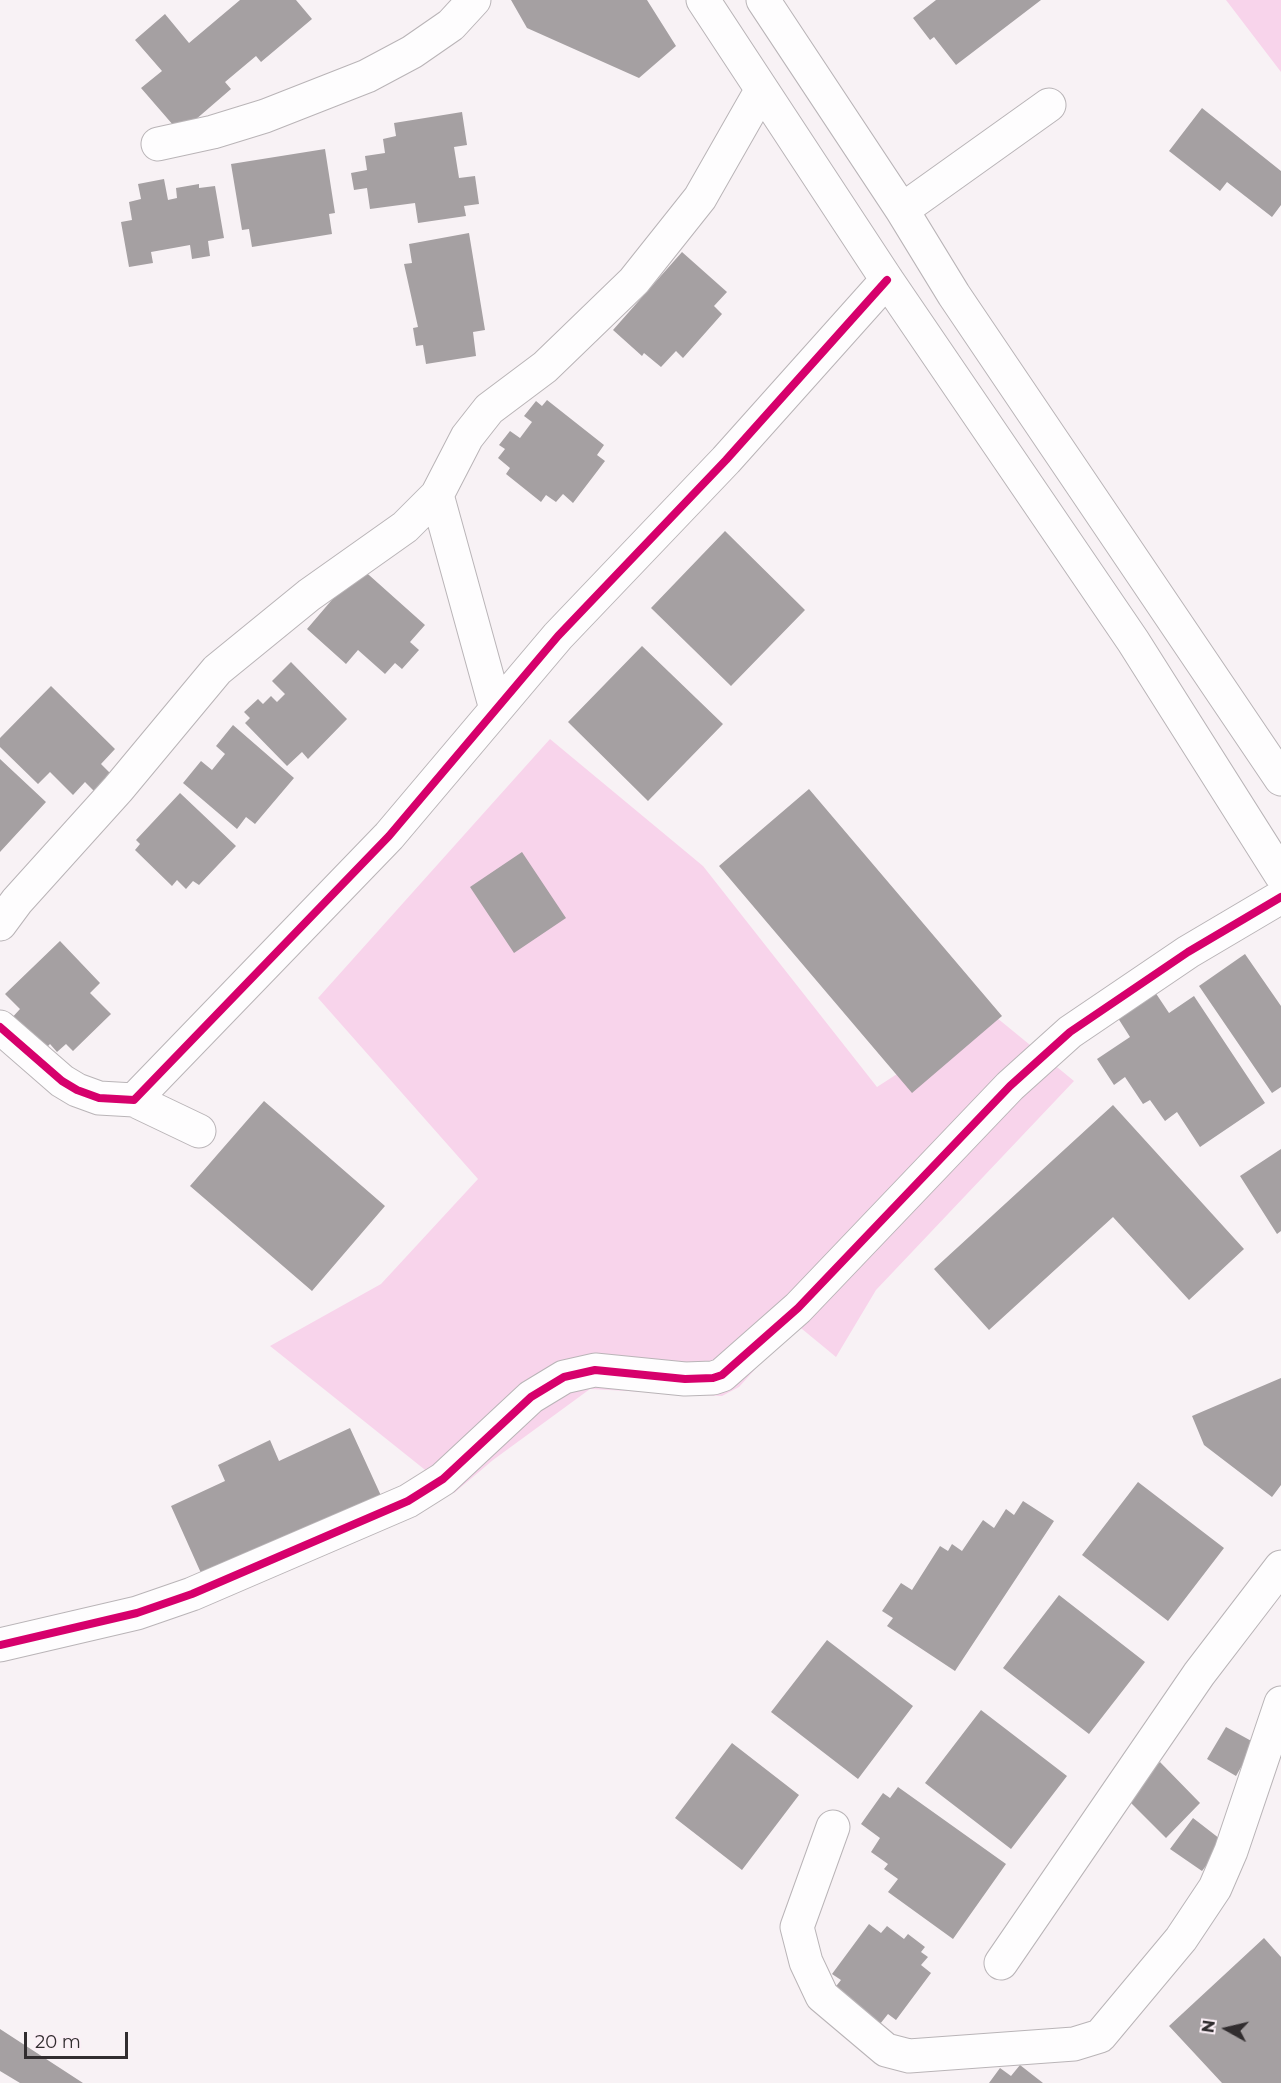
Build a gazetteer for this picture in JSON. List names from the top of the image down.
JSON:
{
  "scale_bar": "20 m",
  "north": "left"
}
